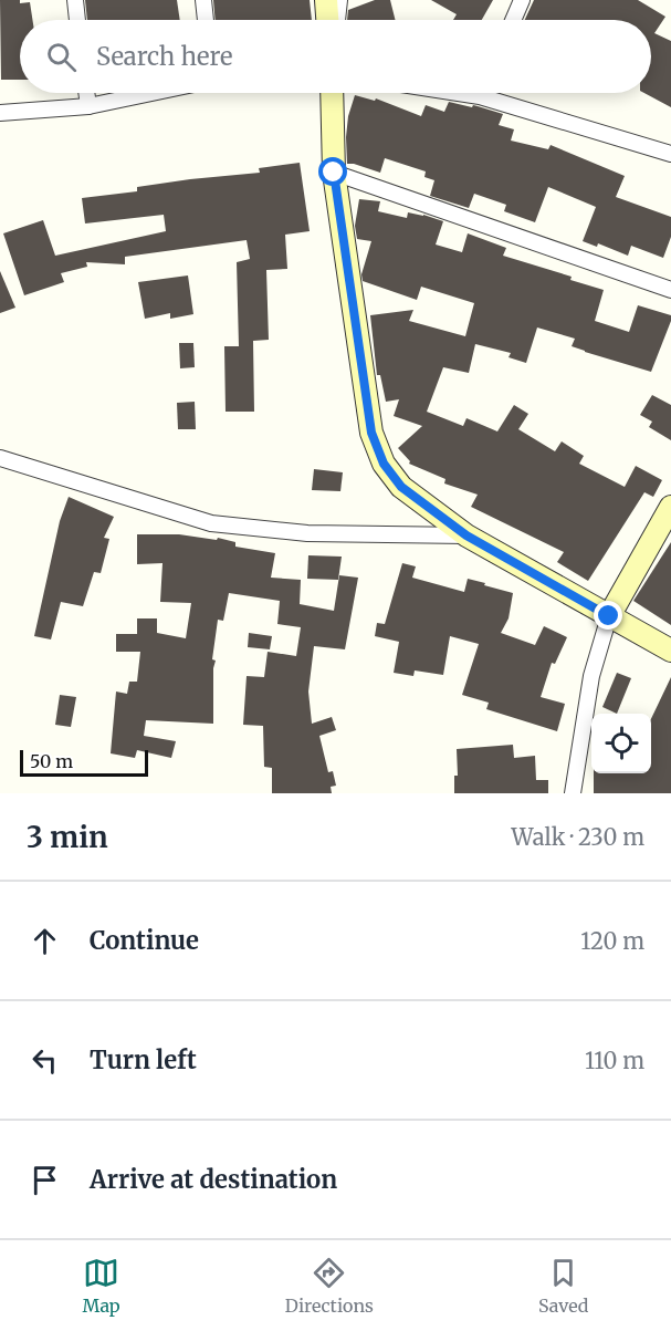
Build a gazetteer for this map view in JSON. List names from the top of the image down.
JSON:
{
  "scale_bar": "50 m",
  "page": {
    "search": "Search here",
    "scale": "50 m",
    "heading": ["3 min", "Walk · 230 m"],
    "list": [
      ["Continue", "120 m"],
      ["Turn left", "110 m"],
      "Arrive at destination"
    ],
    "nav": ["Map", "Directions", "Saved"]
  }
}
